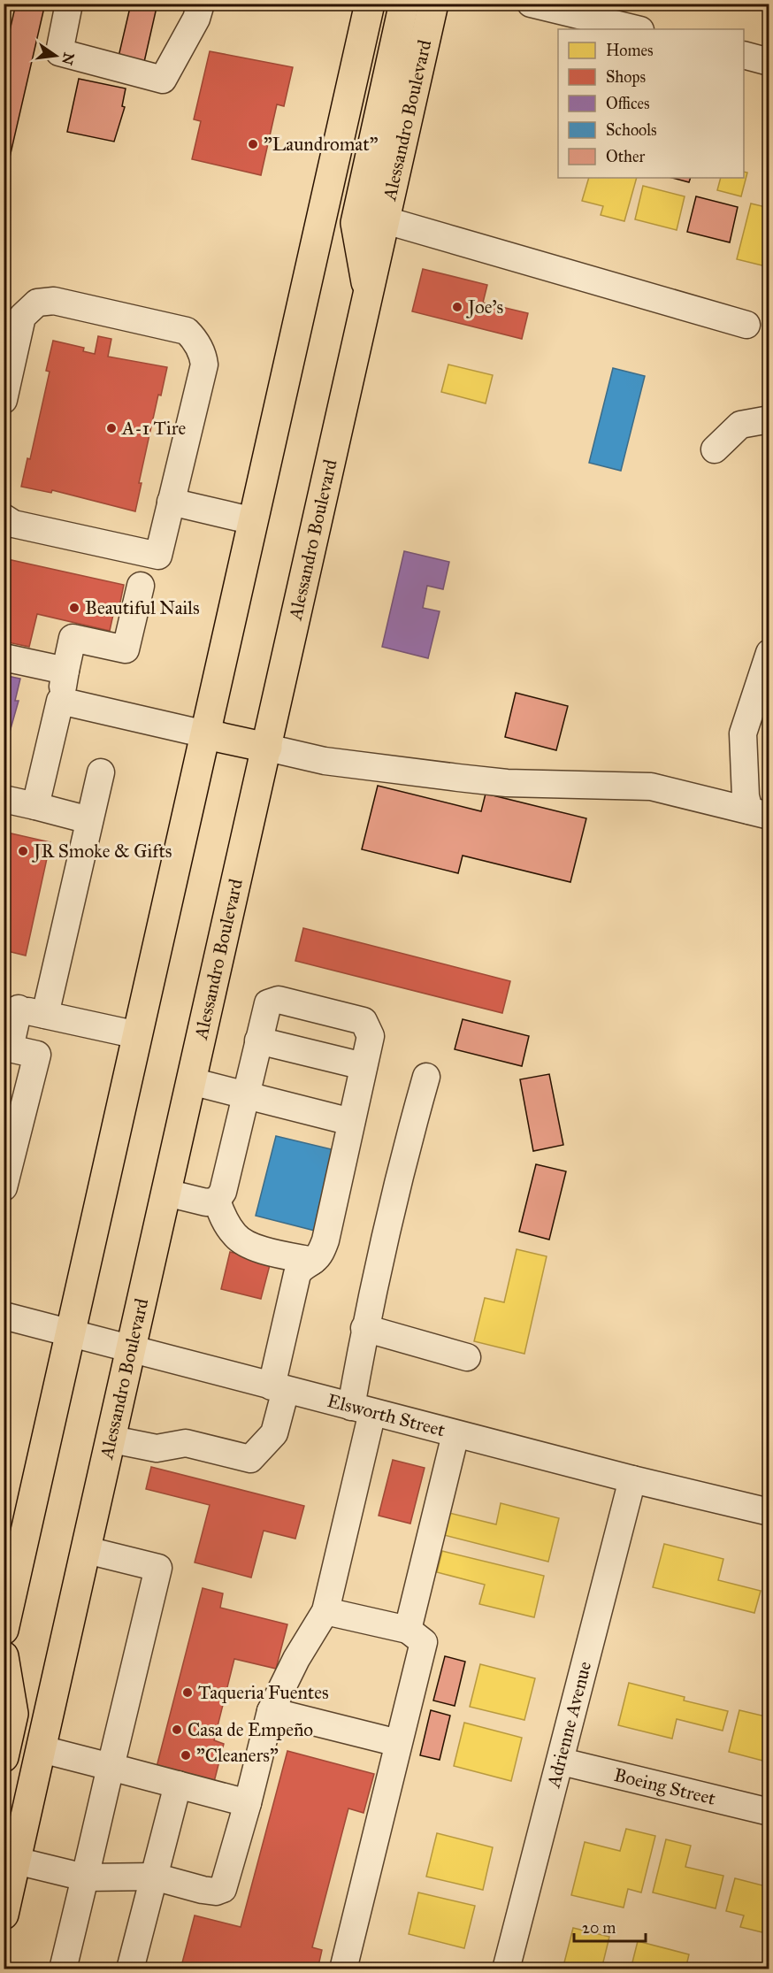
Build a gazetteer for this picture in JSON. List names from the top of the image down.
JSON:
{
  "streets": {
    "main road": ["Alessandro Boulevard"],
    "street": ["Elsworth Street", "Adrienne Avenue", "Boeing Street"]
  },
  "crossings": [
    ["Alessandro Boulevard", "Elsworth Street"],
    ["Elsworth Street", "Adrienne Avenue"],
    ["Adrienne Avenue", "Boeing Street"]
  ],
  "places": [
    "\"Laundromat\"",
    "Joe's",
    "A-1 Tire",
    "Beautiful Nails",
    "JR Smoke & Gifts",
    "Taqueria Fuentes",
    "Casa de Empeño",
    "\"Cleaners\""
  ],
  "legend": [
    "Homes",
    "Shops",
    "Offices",
    "Schools",
    "Other"
  ],
  "scale_bar": "20 m",
  "north": "right"
}
